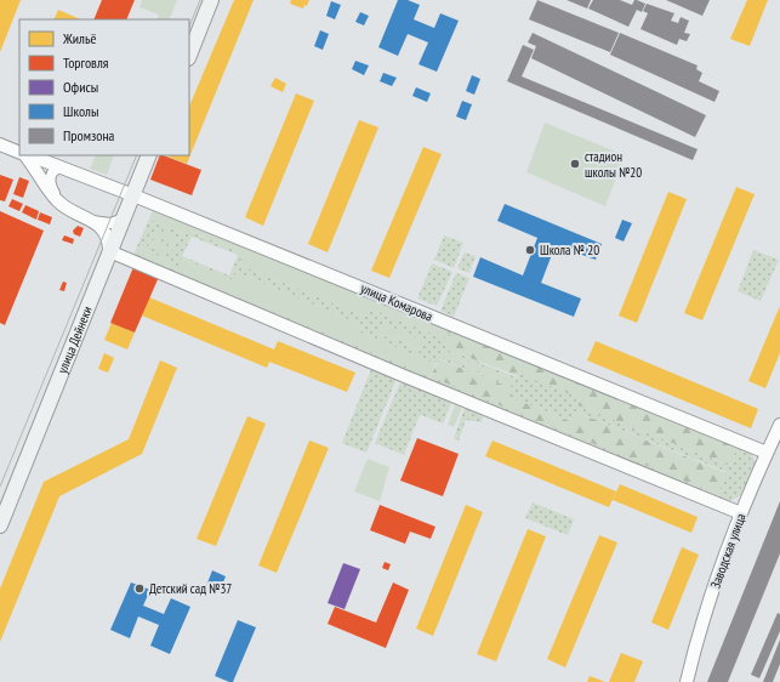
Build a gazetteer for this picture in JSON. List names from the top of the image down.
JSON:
{
  "streets": {
    "main road": ["улица Дейнеки"],
    "street": ["улица Комарова", "Заводская улица"]
  },
  "crossings": [
    ["улица Комарова", "улица Дейнеки"],
    ["улица Комарова", "Заводская улица"]
  ],
  "places": ["стадион школы №20", "Школа № 20", "Детский сад №37"],
  "legend": [
    "Жильё",
    "Торговля",
    "Офисы",
    "Школы",
    "Промзона"
  ]
}
